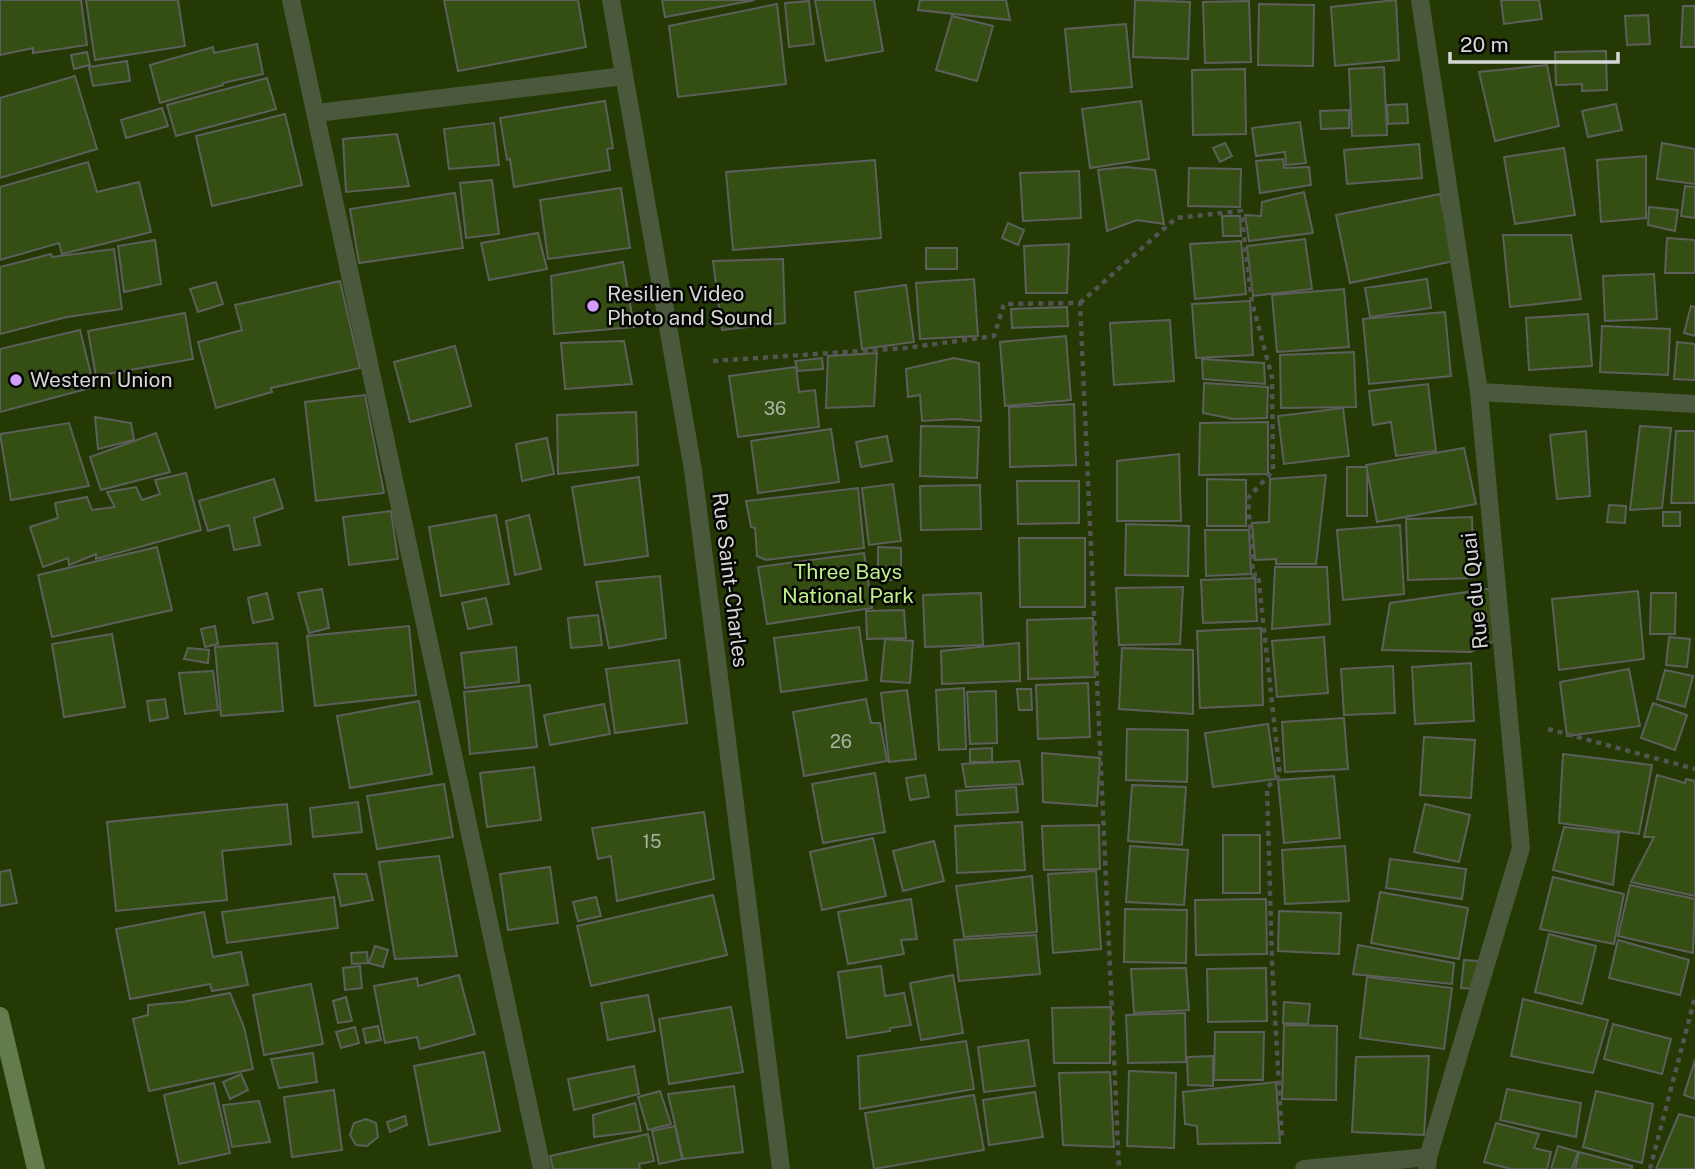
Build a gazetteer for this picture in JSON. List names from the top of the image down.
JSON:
{
  "streets": {
    "street": ["Rue Saint-Charles", "Rue du Quai"]
  },
  "parks": ["Three Bays National Park"],
  "places": ["Resilien Video Photo and Sound", "Western Union"],
  "house_numbers": ["36", "26", "15"],
  "scale_bar": "20 m"
}
